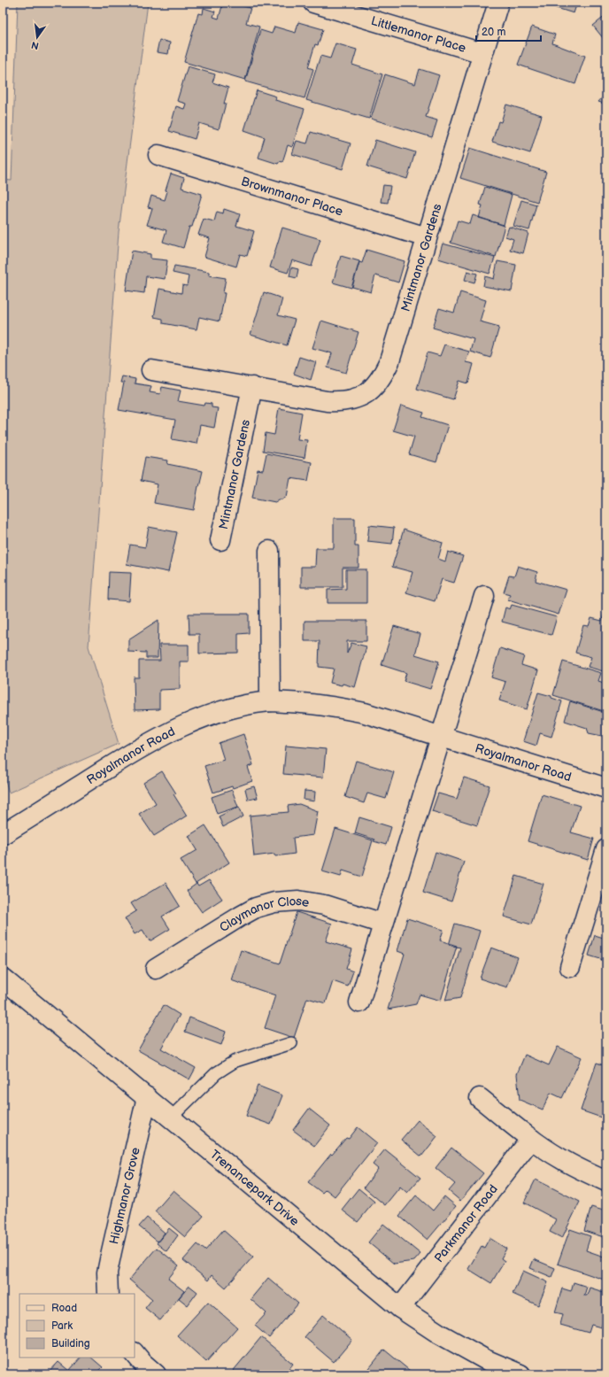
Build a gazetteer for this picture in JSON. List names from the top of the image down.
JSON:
{
  "streets": {
    "street": [
      "Littlemanor Place",
      "Brownmanor Place",
      "Mintmanor Gardens",
      "Royalmanor Road",
      "Claymanor Close",
      "Trenancepark Drive",
      "Highmanor Grove",
      "Parkmanor Road"
    ]
  },
  "crossings": [
    ["Littlemanor Place", "Mintmanor Gardens"],
    ["Brownmanor Place", "Mintmanor Gardens"],
    ["Trenancepark Drive", "Highmanor Grove"],
    ["Trenancepark Drive", "Parkmanor Road"]
  ],
  "legend": ["Road", "Park", "Building"],
  "scale_bar": "20 m",
  "north": "bottom"
}
